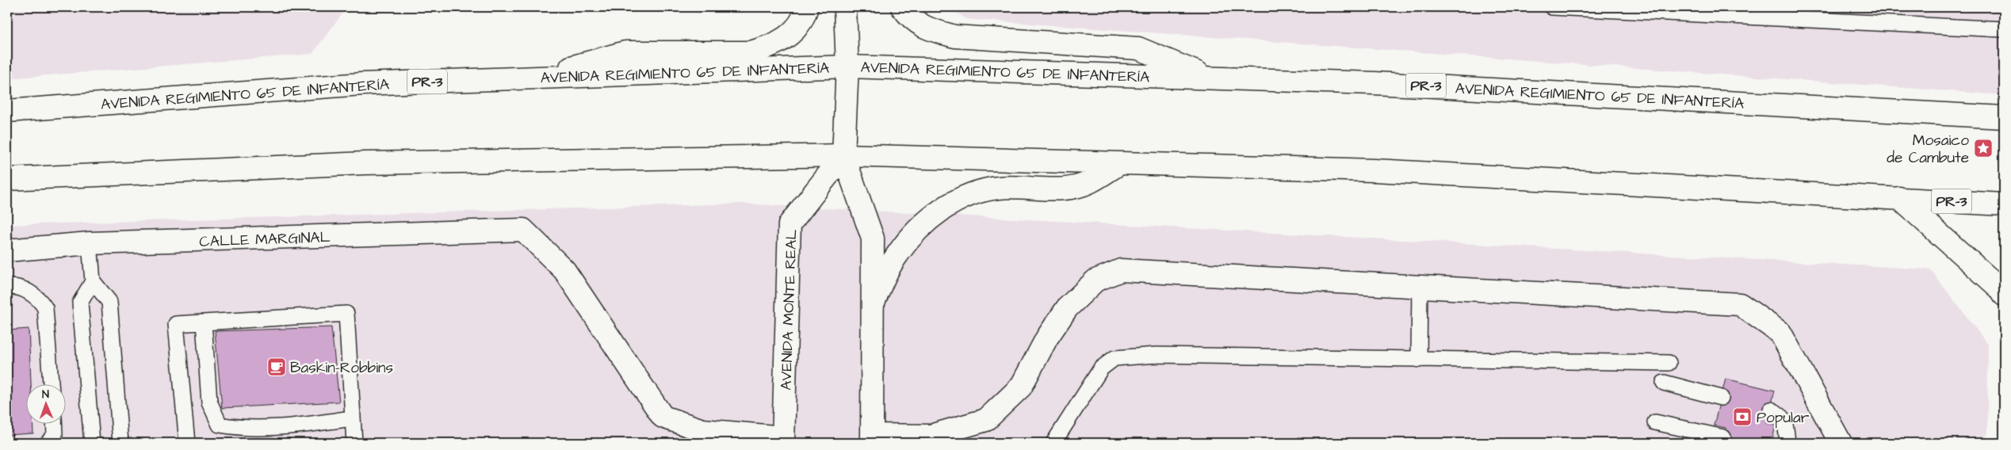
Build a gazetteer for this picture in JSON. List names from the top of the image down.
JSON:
{
  "streets": {
    "main road": [
      "AVENIDA REGIMIENTO 65 DE INFANTERÍA",
      "PR-3",
      "CALLE MARGINAL",
      "AVENIDA MONTE REAL"
    ]
  },
  "crossings": [
    ["PR-3", "AVENIDA MONTE REAL"],
    ["CALLE MARGINAL", "AVENIDA MONTE REAL"]
  ],
  "places": {
    "place": ["Mosaico de Cambute"],
    "cafe": ["Baskin-Robbins"],
    "bank": ["Popular"]
  },
  "north": "top"
}
